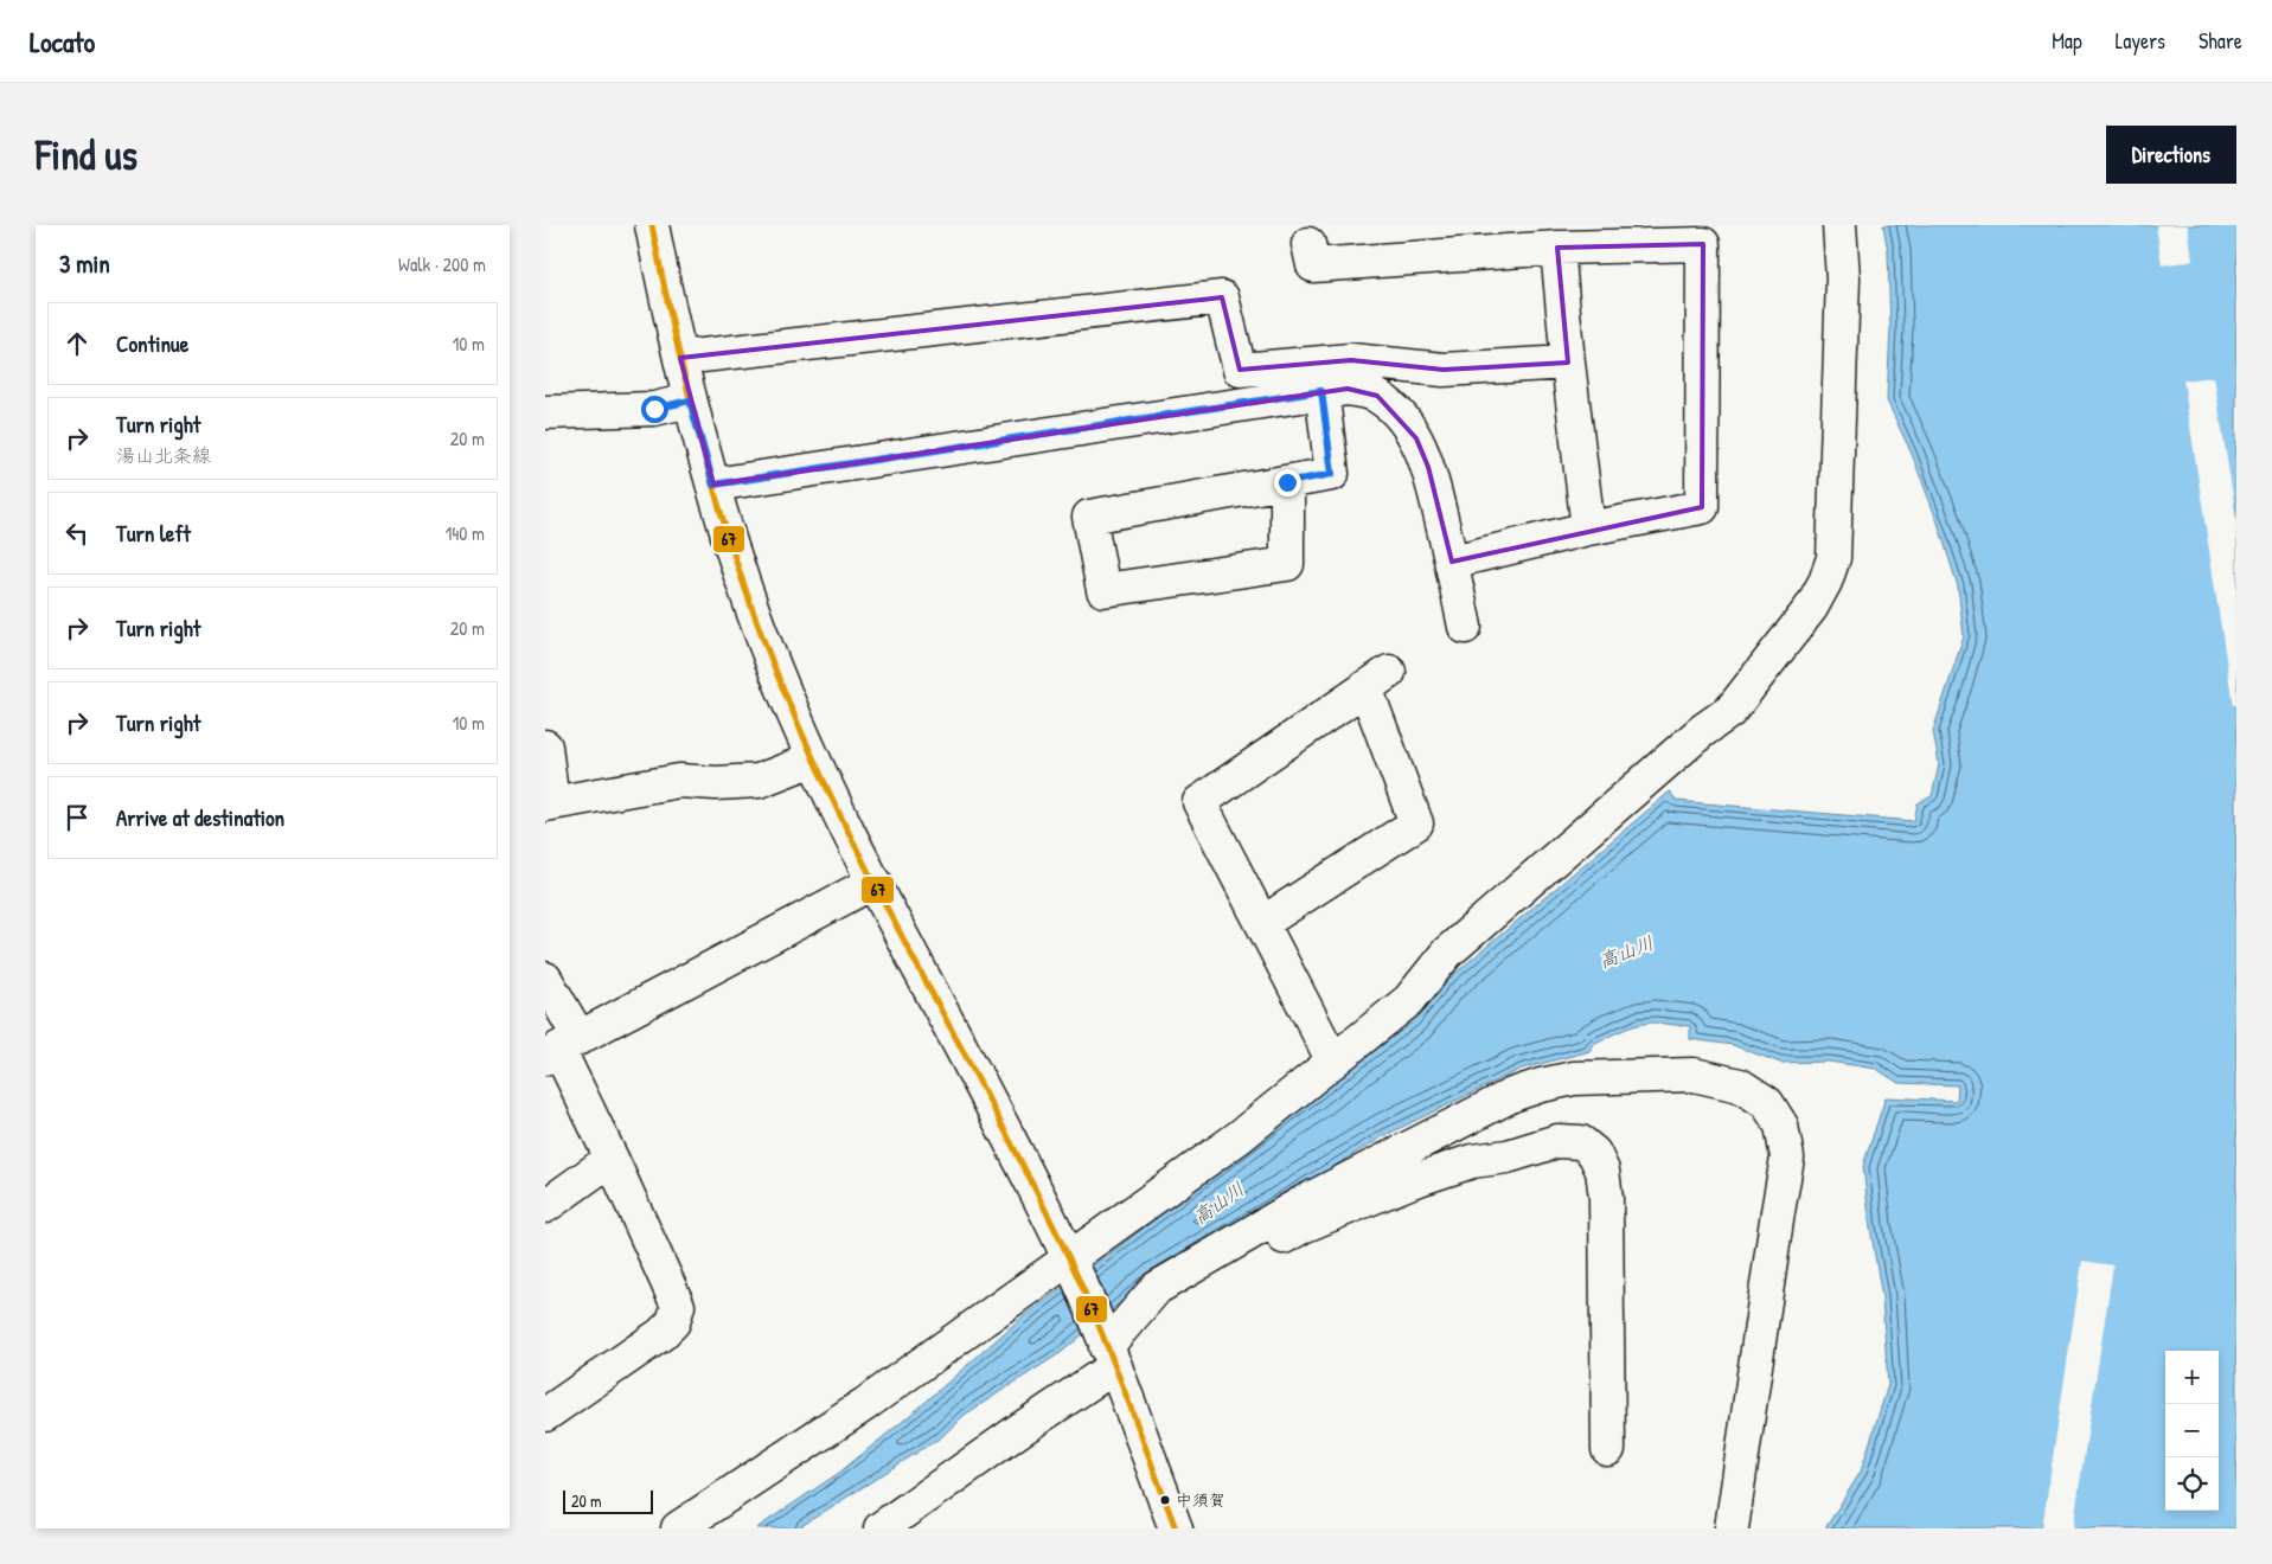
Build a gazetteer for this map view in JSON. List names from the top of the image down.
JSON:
{
  "water": ["高山川"],
  "places": ["中須賀"],
  "lines": ["transit line 67"],
  "scale_bar": "20 m",
  "page": {
    "header": "Locato",
    "nav": ["Map", "Layers", "Share"],
    "buttons": "Directions",
    "title": "Find us",
    "heading": ["3 min", "Walk · 200 m"],
    "list": [
      ["Continue", "10 m"],
      ["Turn right", "湯山北条線", "20 m"],
      ["Turn left", "140 m"],
      ["Turn right", "20 m"],
      ["Turn right", "10 m"],
      "Arrive at destination"
    ],
    "map_buttons": ["+", "−"],
    "scale": "20 m"
  }
}
